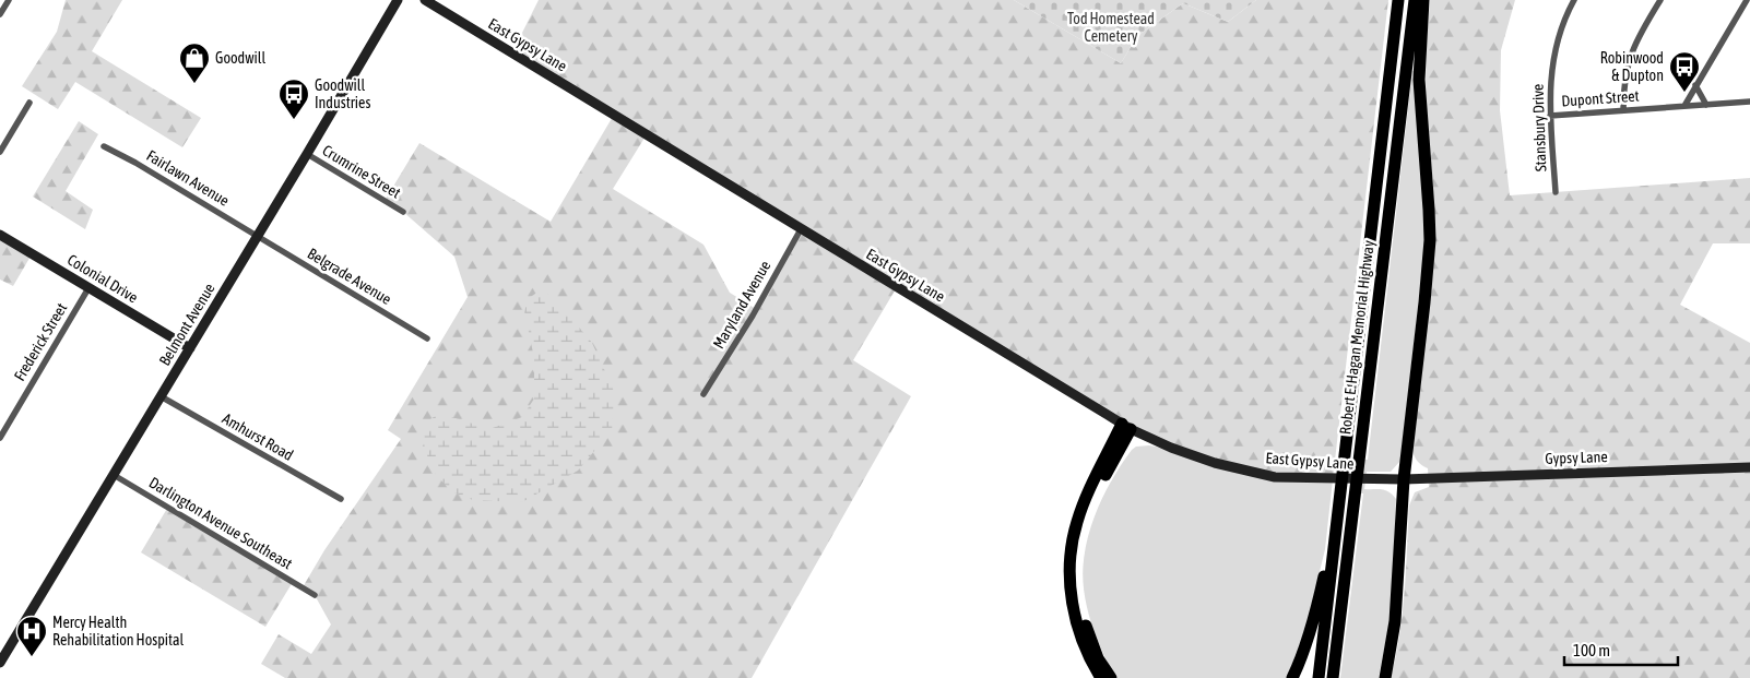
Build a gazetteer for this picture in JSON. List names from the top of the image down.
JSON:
{
  "streets": {
    "highway": ["Robert E. Hagan Memorial Highway"],
    "main road": [
      "East Gypsy Lane",
      "Colonial Drive",
      "Belmont Avenue",
      "Gypsy Lane"
    ],
    "street": [
      "Dupont Street",
      "Stansbury Drive",
      "Crumrine Street",
      "Fairlawn Avenue",
      "Belgrade Avenue",
      "Maryland Avenue",
      "Frederick Street",
      "Amhurst Road",
      "Darlington Avenue Southeast"
    ]
  },
  "crossings": [
    ["East Gypsy Lane", "Maryland Avenue"],
    ["East Gypsy Lane", "Gypsy Lane"],
    ["Dupont Street", "Stansbury Drive"],
    ["Crumrine Street", "Belmont Avenue"],
    ["Fairlawn Avenue", "Belgrade Avenue"],
    ["Fairlawn Avenue", "Belmont Avenue"],
    ["Belgrade Avenue", "Belmont Avenue"],
    ["Colonial Drive", "Belmont Avenue"],
    ["Colonial Drive", "Frederick Street"],
    ["Belmont Avenue", "Amhurst Road"],
    ["Belmont Avenue", "Darlington Avenue Southeast"]
  ],
  "parks": ["Tod Homestead Cemetery"],
  "places": {
    "shop": ["Goodwill"],
    "bus stop": ["Robinwood & Dupton", "Goodwill Industries"],
    "hospital": ["Mercy Health Rehabilitation Hospital"]
  },
  "scale_bar": "100 m"
}
